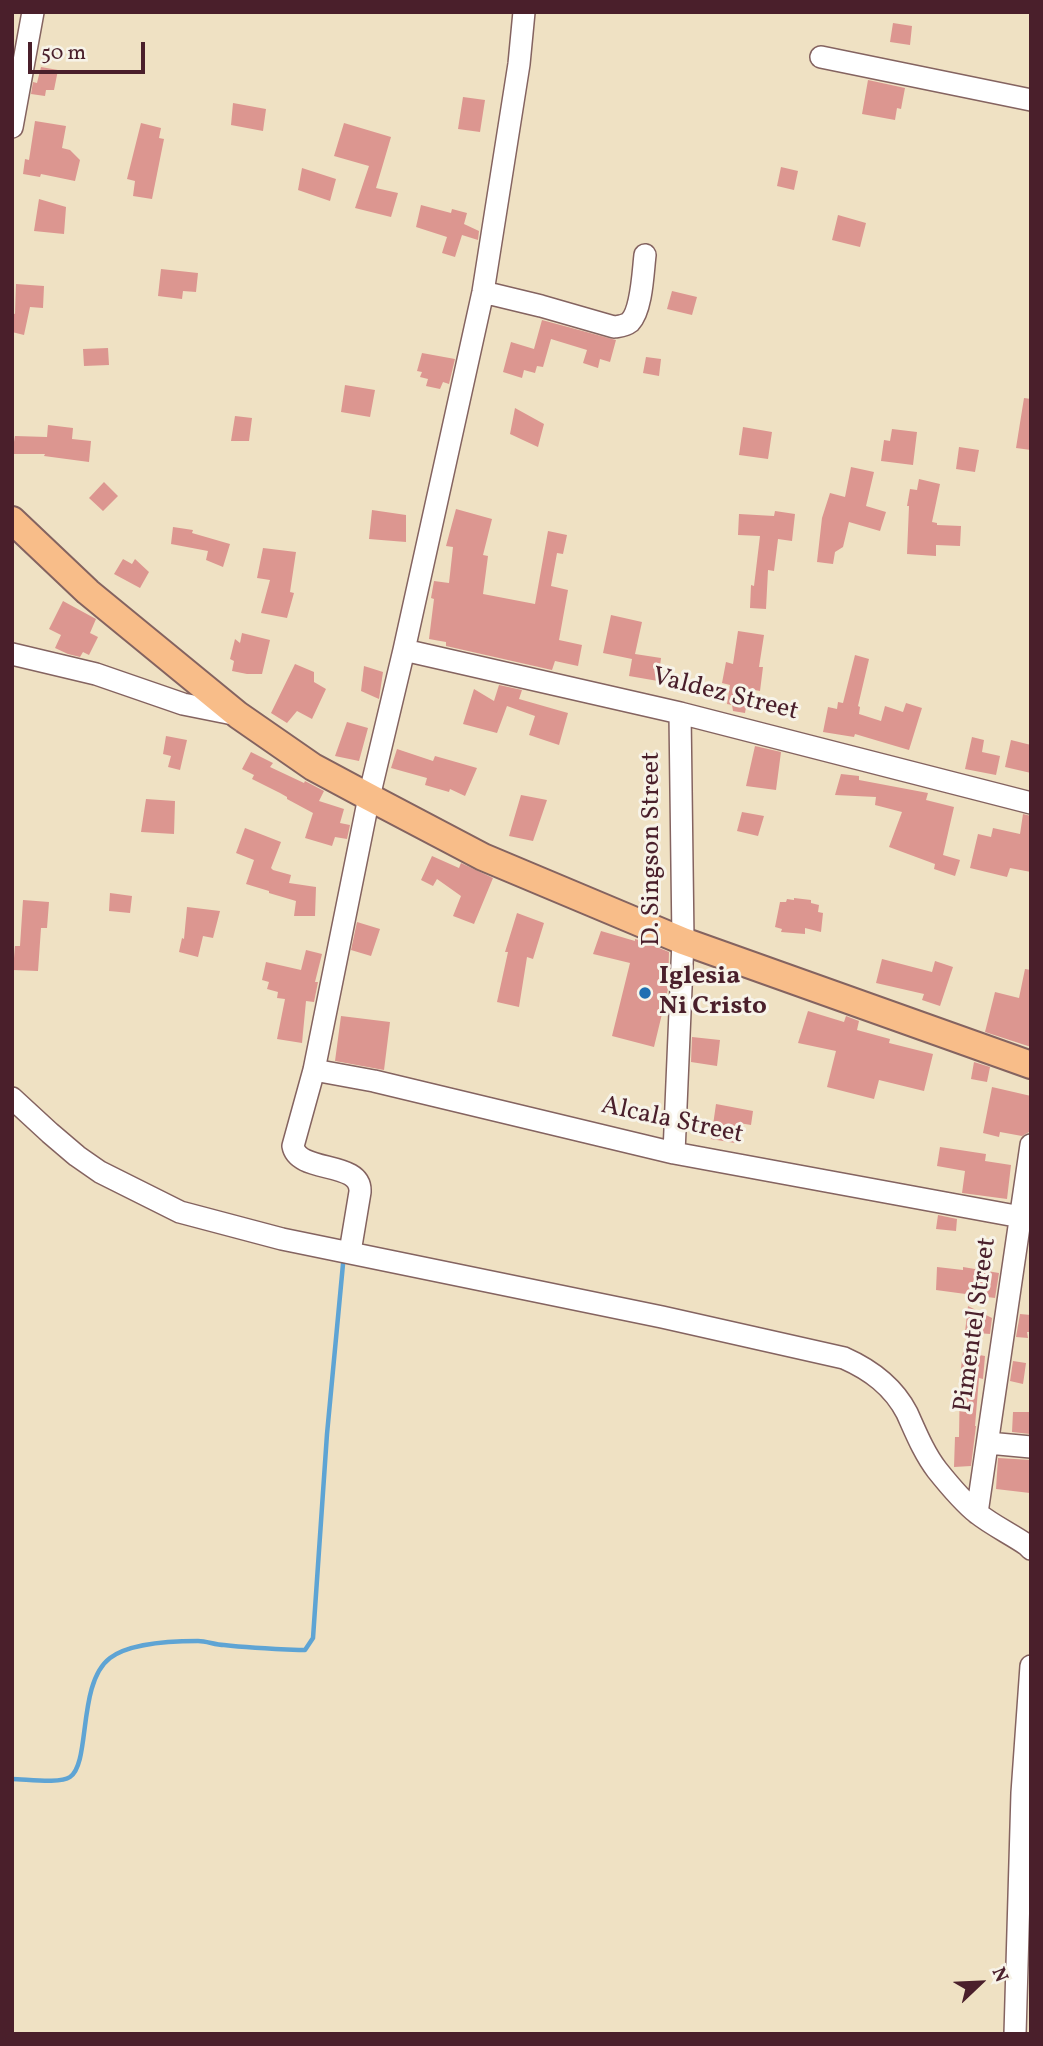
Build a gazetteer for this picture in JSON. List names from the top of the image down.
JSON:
{
  "streets": {
    "street": [
      "Valdez Street",
      "D. Singson Street",
      "Alcala Street",
      "Pimentel Street"
    ]
  },
  "crossings": [
    ["Valdez Street", "D. Singson Street"],
    ["D. Singson Street", "Alcala Street"],
    ["Alcala Street", "Pimentel Street"]
  ],
  "places": ["Iglesia Ni Cristo"],
  "scale_bar": "50 m",
  "north": "top right"
}
